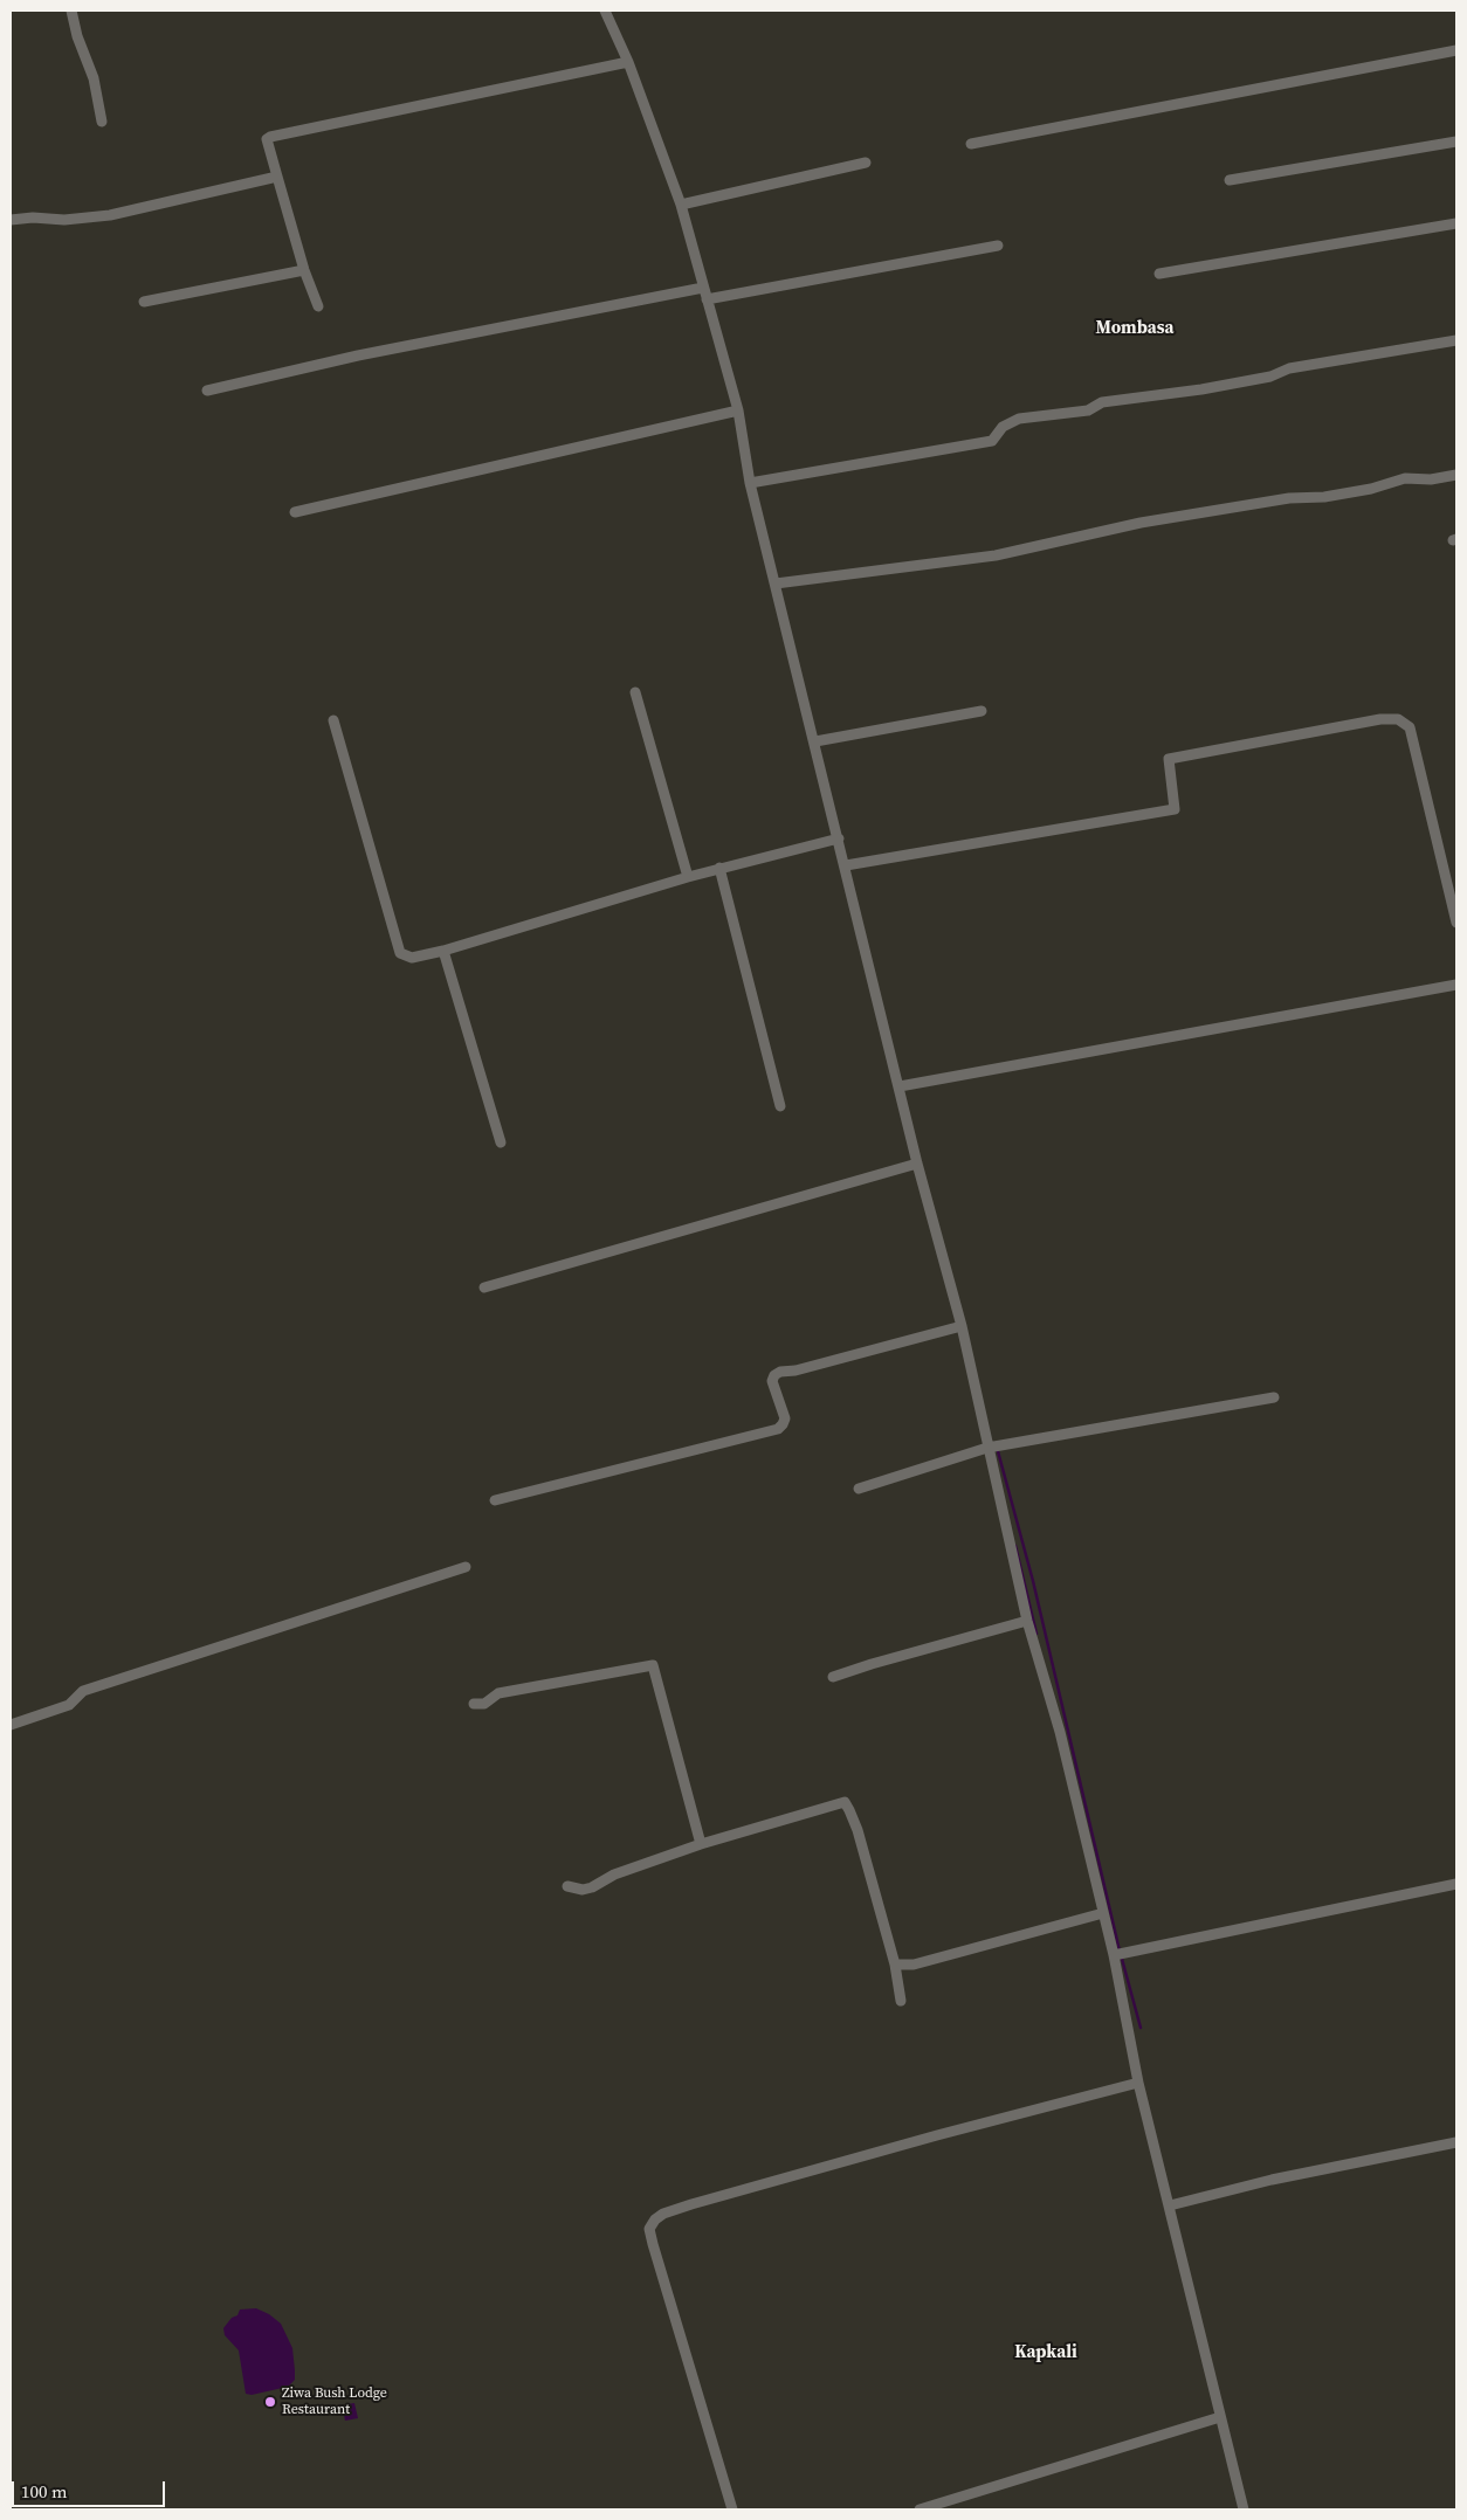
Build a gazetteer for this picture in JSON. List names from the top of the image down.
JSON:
{
  "districts": ["Mombasa", "Kapkali"],
  "places": ["Ziwa Bush Lodge Restaurant"],
  "scale_bar": "100 m"
}
